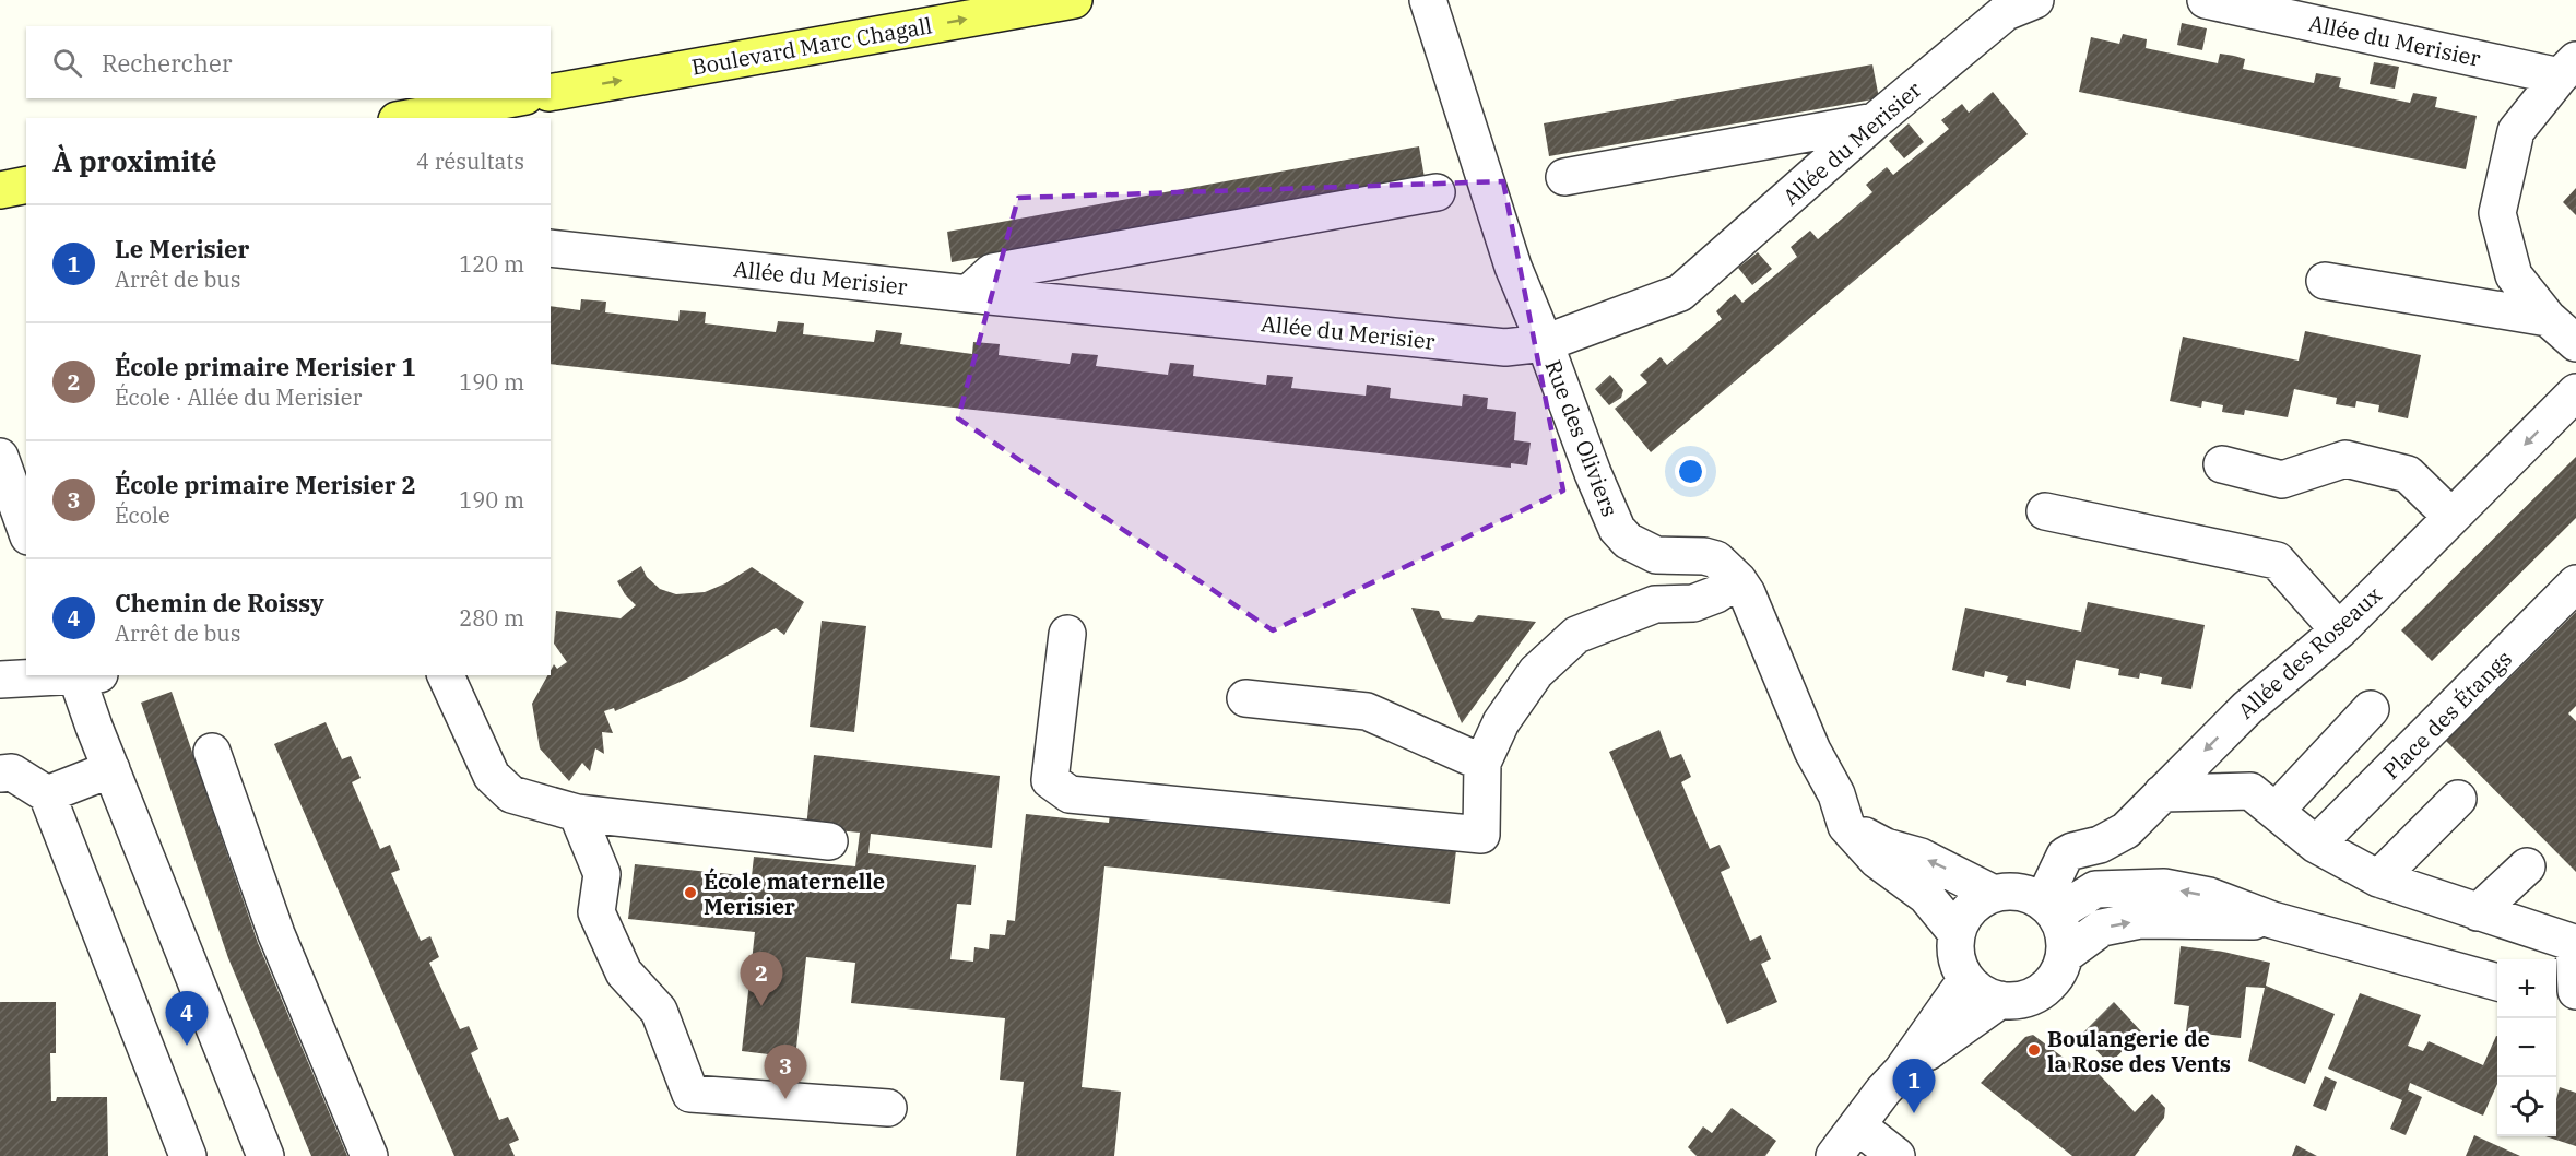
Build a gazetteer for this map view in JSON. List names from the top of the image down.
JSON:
{
  "streets": {
    "main road": ["Boulevard Marc Chagall"],
    "street": [
      "Allée du Merisier",
      "Rue des Oliviers",
      "Allée des Roseaux",
      "Place des Étangs"
    ]
  },
  "crossings": [
    ["Allée du Merisier", "Rue des Oliviers"],
    ["Rue des Oliviers", "Allée des Roseaux"]
  ],
  "one_way": ["Boulevard Marc Chagall"],
  "places": ["École maternelle Merisier", "Boulangerie de la Rose des Vents"],
  "page": {
    "search": "Rechercher",
    "heading": ["À proximité", "4 résultats"],
    "list": [
      {
        "mark": "1",
        "name": "Le Merisier",
        "note": "Arrêt de bus",
        "value": "120 m"
      },
      {
        "mark": "2",
        "name": "École primaire Merisier 1",
        "note": "École · Allée du Merisier",
        "value": "190 m"
      },
      {
        "mark": "3",
        "name": "École primaire Merisier 2",
        "note": "École",
        "value": "190 m"
      },
      {
        "mark": "4",
        "name": "Chemin de Roissy",
        "note": "Arrêt de bus",
        "value": "280 m"
      }
    ],
    "pins": [
      "2",
      "4",
      "3",
      "1"
    ],
    "map_buttons": ["+", "−"]
  }
}
